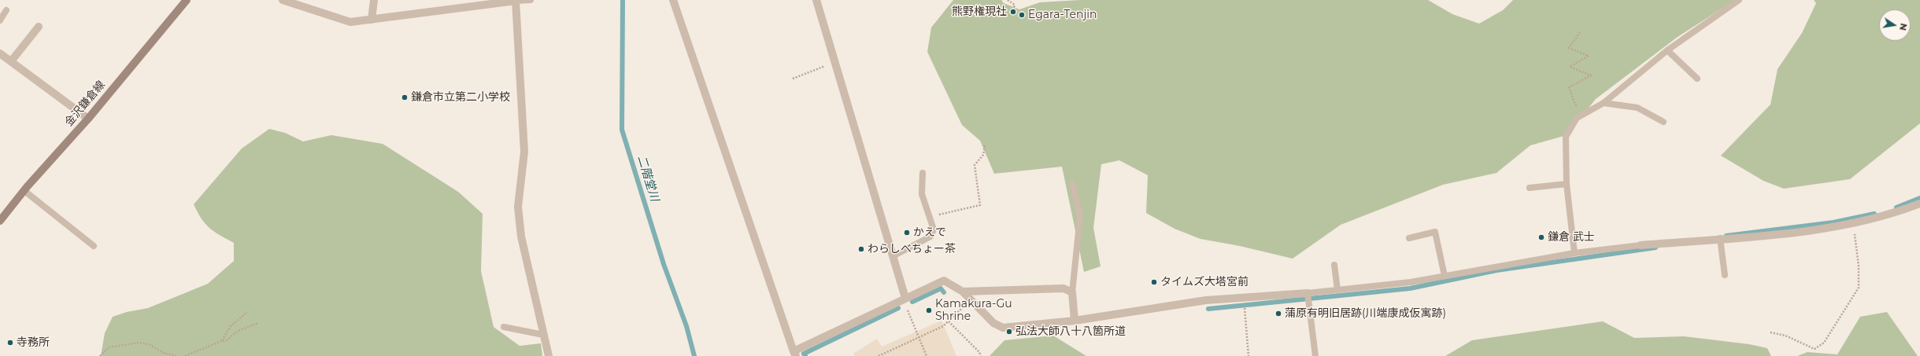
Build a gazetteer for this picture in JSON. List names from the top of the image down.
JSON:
{
  "streets": {
    "main road": ["金沢鎌倉線"]
  },
  "water": ["二階堂川"],
  "places": [
    "熊野権現社",
    "Egara-Tenjin",
    "鎌倉市立第二小学校",
    "かえで",
    "鎌倉 武士",
    "わらしべちょー茶",
    "タイムズ大塔宮前",
    "Kamakura-Gu Shrine",
    "蒲原有明旧居跡(川端康成仮寓跡)",
    "弘法大師八十八箇所道",
    "寺務所"
  ],
  "north": "right"
}
